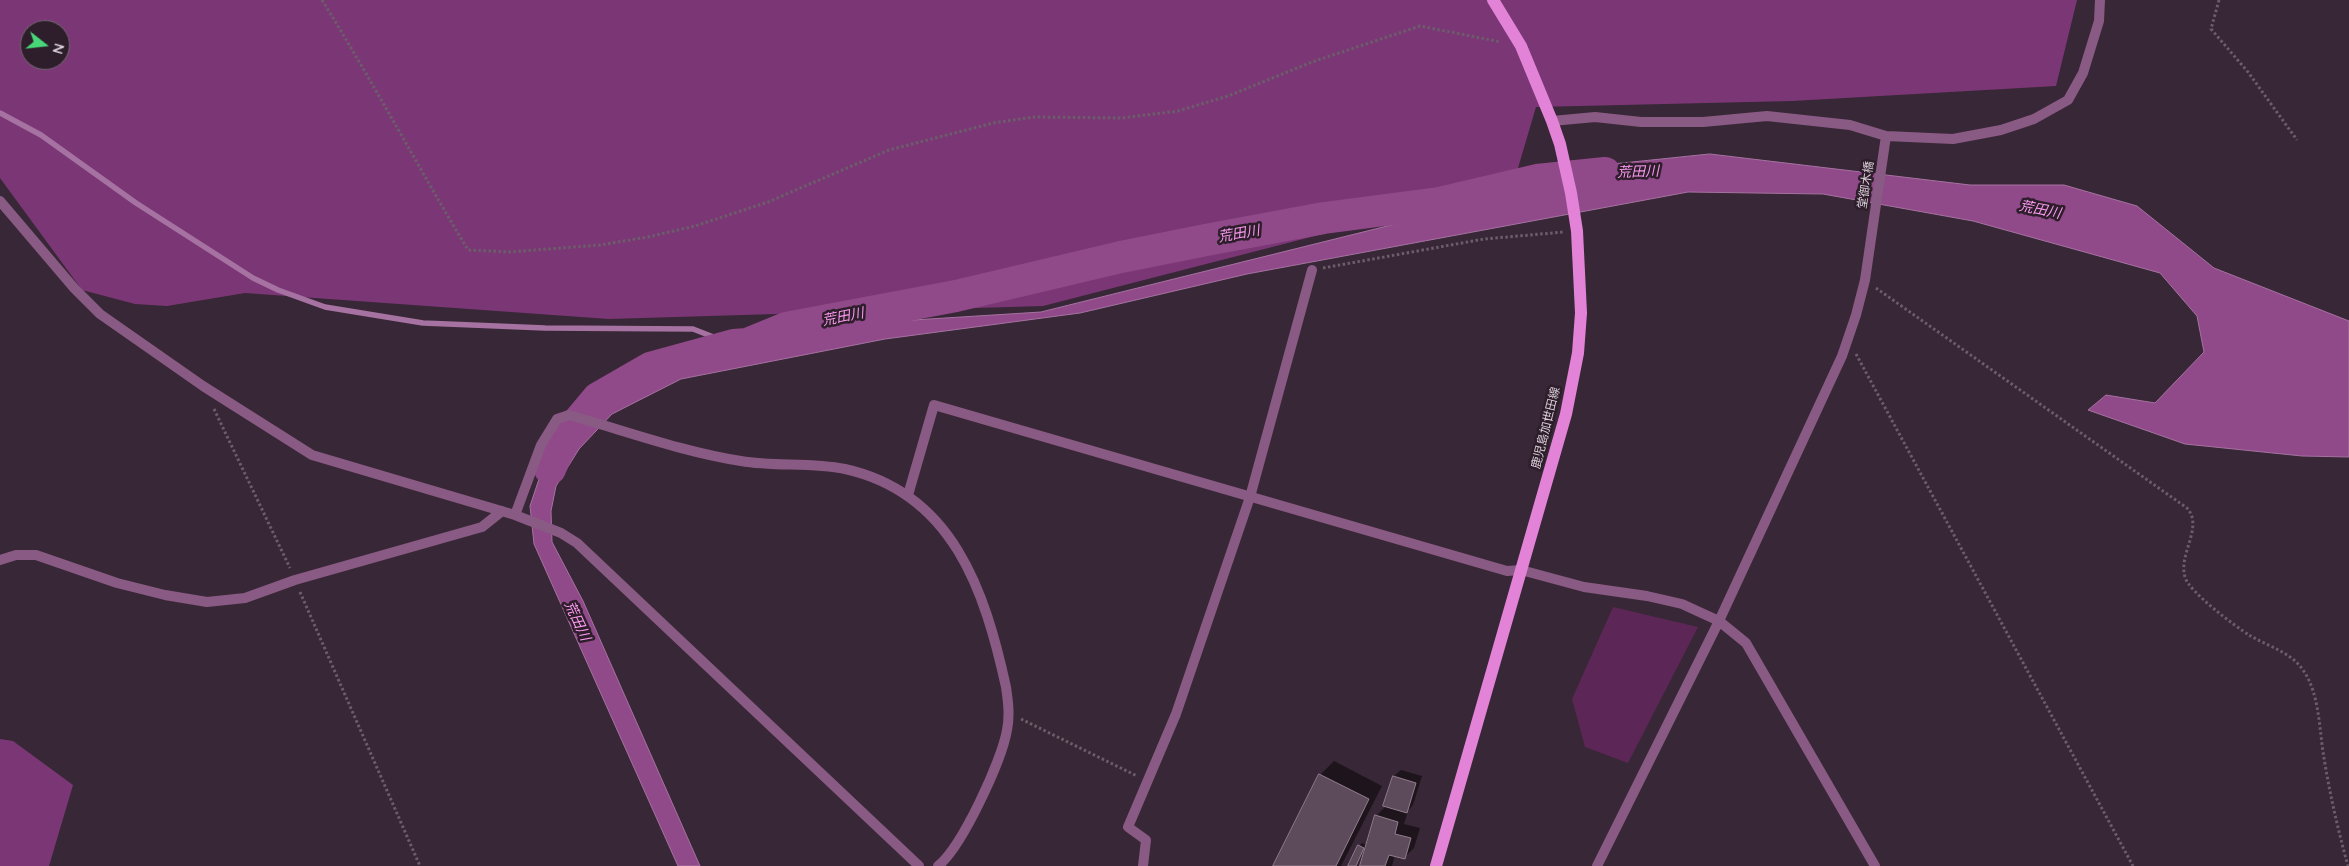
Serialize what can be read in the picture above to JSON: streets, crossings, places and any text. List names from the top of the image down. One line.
{"streets":{"main road":["鹿児島加世田線"],"street":["堂御木橋"]},"water":["荒田川"],"north":"right"}
